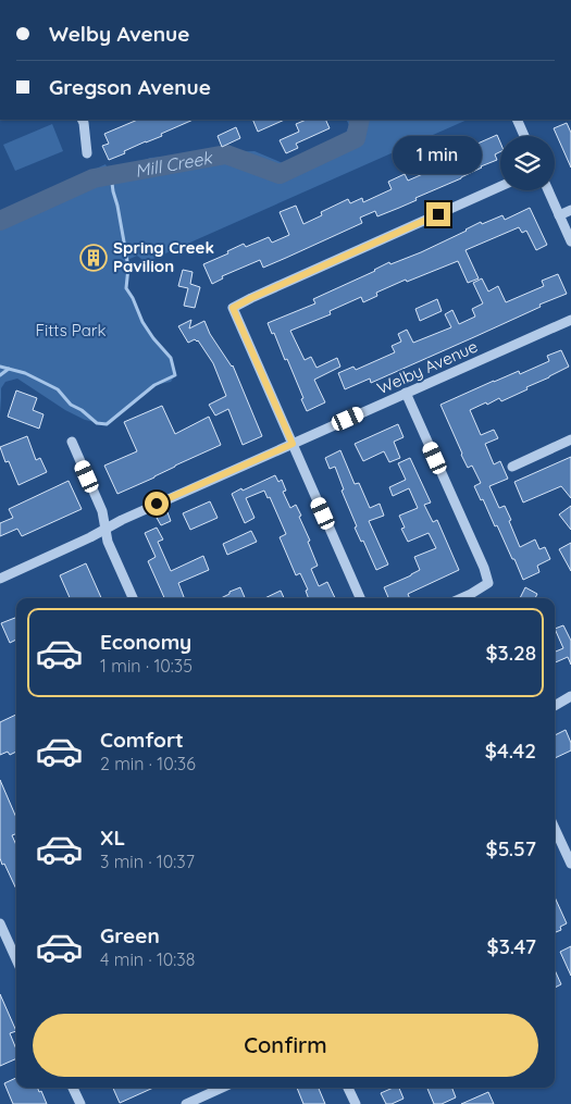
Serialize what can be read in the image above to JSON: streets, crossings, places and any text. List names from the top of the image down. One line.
{"streets":{"street":["Welby Avenue"]},"water":["Mill Creek"],"parks":["Fitts Park"],"places":{"building":["Spring Creek Pavilion"]},"page":{"banner":["Welby Avenue","Gregson Avenue"],"bubble":"1 min","list":[{"name":"Economy","note":"1 min · 10:35","value":"$3.28"},{"name":"Comfort","note":"2 min · 10:36","value":"$4.42"},{"name":"XL","note":"3 min · 10:37","value":"$5.57"},{"name":"Green","note":"4 min · 10:38","value":"$3.47"}],"buttons":"Confirm"}}
